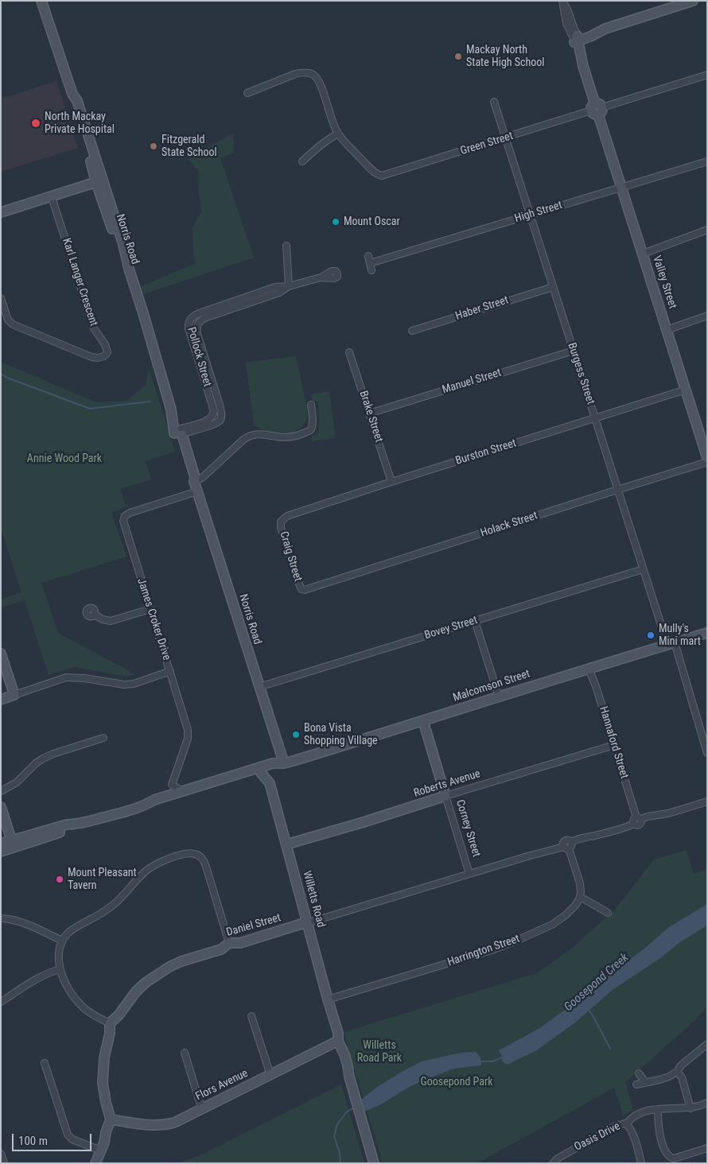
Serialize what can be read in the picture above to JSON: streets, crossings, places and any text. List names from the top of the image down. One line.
{"streets":{"street":["Green Street","High Street","Norris Road","Karl Langer Crescent","Valley Street","Haber Street","Pollock Street","Burgess Street","Manuel Street","Brake Street","Burston Street","Holack Street","Craig Street","James Croker Drive","Bovey Street","Malcomson Street","Hannaford Street","Roberts Avenue","Corney Street","Willetts Road","Daniel Street","Harrington Street","Flors Avenue","Oasis Drive"]},"crossings":[["Green Street","Valley Street"],["Green Street","Burgess Street"],["High Street","Valley Street"],["High Street","Burgess Street"],["Norris Road","James Croker Drive"],["Norris Road","Bovey Street"],["Norris Road","Malcomson Street"],["Valley Street","Burston Street"],["Haber Street","Burgess Street"],["Burgess Street","Manuel Street"],["Burgess Street","Burston Street"],["Burgess Street","Holack Street"],["Burgess Street","Bovey Street"],["Burgess Street","Malcomson Street"],["Manuel Street","Brake Street"],["Brake Street","Burston Street"],["Burston Street","Craig Street"],["Holack Street","Craig Street"],["James Croker Drive","Malcomson Street"],["Malcomson Street","Hannaford Street"],["Malcomson Street","Corney Street"],["Malcomson Street","Willetts Road"],["Hannaford Street","Roberts Avenue"],["Hannaford Street","Daniel Street"],["Roberts Avenue","Corney Street"],["Roberts Avenue","Willetts Road"],["Corney Street","Daniel Street"],["Willetts Road","Daniel Street"],["Willetts Road","Harrington Street"],["Willetts Road","Flors Avenue"]],"water":["Goosepond Creek"],"parks":["Annie Wood Park","Willetts Road Park","Goosepond Park"],"places":["Mackay North State High School","North Mackay Private Hospital","Fitzgerald State School","Mount Oscar","Mully's Mini mart","Bona Vista Shopping Village","Mount Pleasant Tavern"],"scale_bar":"100 m"}
